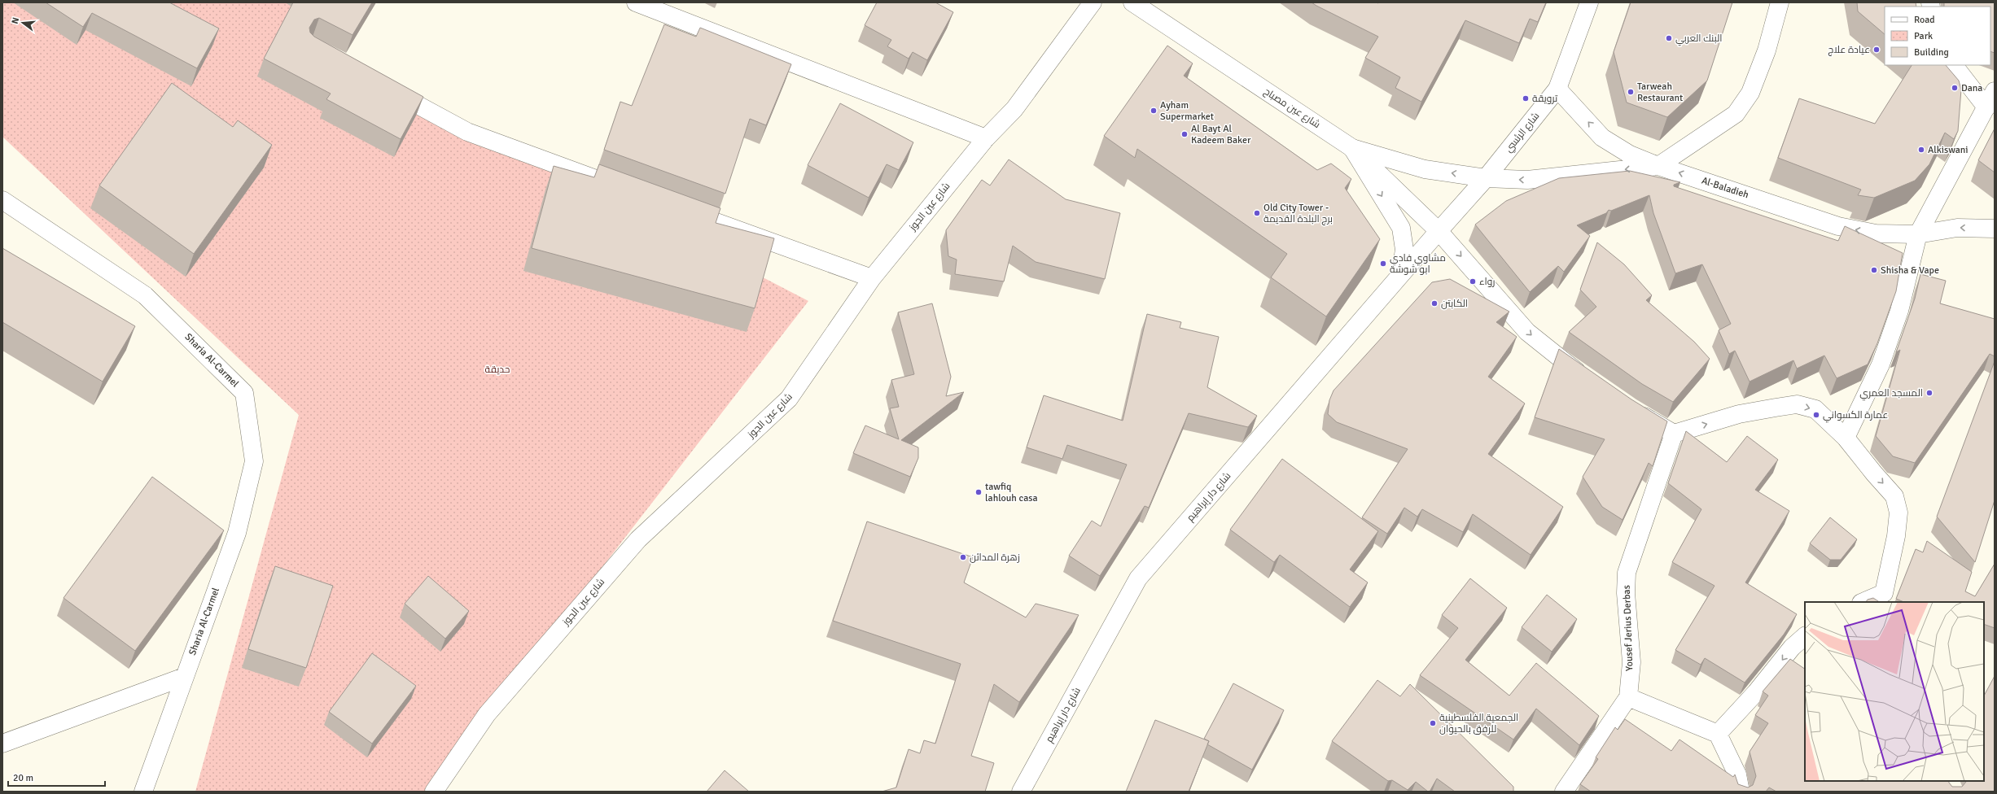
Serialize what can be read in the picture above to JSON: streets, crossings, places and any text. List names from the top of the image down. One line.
{"streets":{"street":["شارع عين مصباح","شارع الرئسي","Al-Baladieh","شارع عين الجوز","Sharia Al-Carmel","شارع دار إبراهيم","Yousef Jerius Derbas"]},"crossings":[["شارع عين مصباح","شارع الرئسي"],["شارع عين مصباح","شارع دار إبراهيم"],["شارع الرئسي","Al-Baladieh"],["شارع الرئسي","شارع دار إبراهيم"]],"one_way":["شارع عين مصباح"],"parks":["حديقة"],"places":["البنك العربي","عيادة علاج","Dana","Tarweah Restaurant","ترويقة","Ayham Supermarket","Al Bayt Al Kadeem Baker","Alkiswani","Old City Tower - برج البلدة القديمة","مشاوي فادي ابو شوشة","Shisha & Vape","رواء","الكابتن","المسجد العمري","عمارة الكسواني","tawfiq lahlouh casa","زهرة المدائن","الجمعية الفلسطينية للرفق بالحيوان"],"legend":["Road","Park","Building"],"scale_bar":"20 m","north":"left"}
